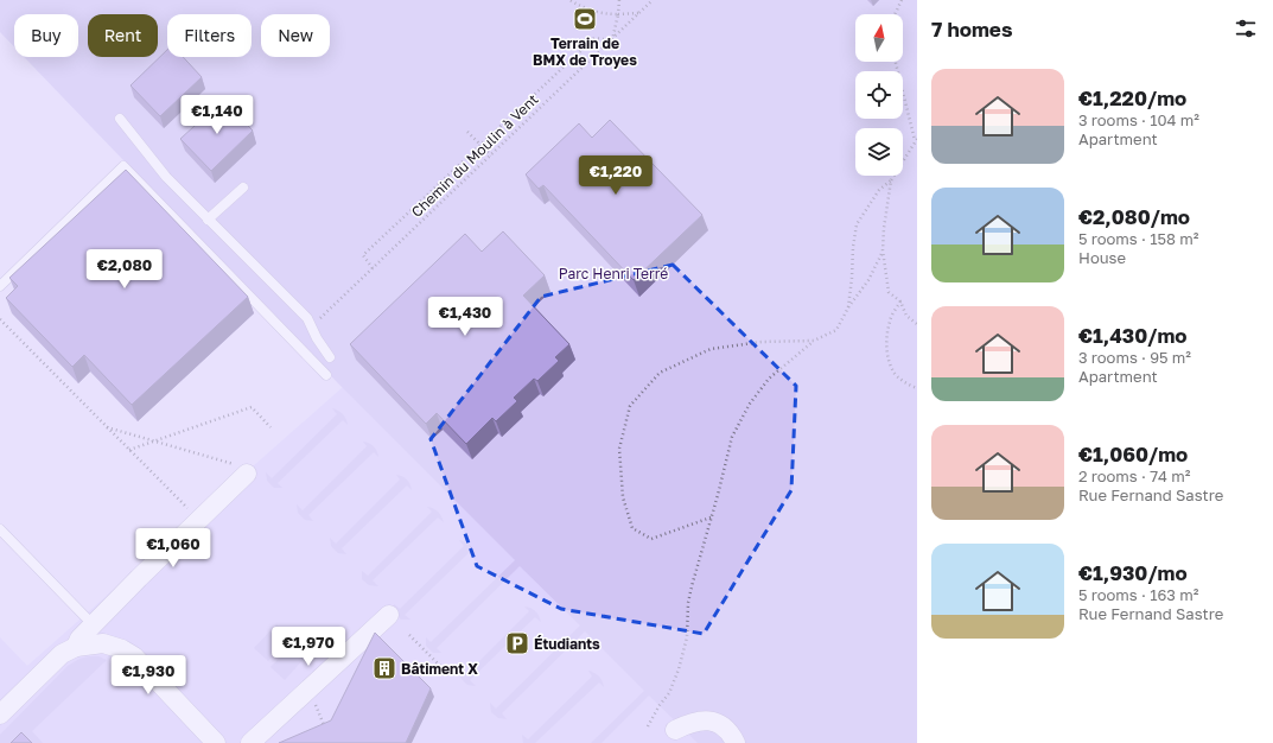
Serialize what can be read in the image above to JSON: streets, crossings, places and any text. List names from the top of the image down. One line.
{"streets":{"path":["Chemin du Moulin à Vent"]},"parks":["Parc Henri Terré"],"places":{"sports":["Terrain de BMX de Troyes"],"parking":["Étudiants"],"building":["Bâtiment X"]},"north":"top","page":{"heading":"7 homes","chip":["Buy","Rent","Filters","New"],"list":[{"name":"€1,220/mo","note":"3 rooms · 104 m² · Apartment"},{"name":"€2,080/mo","note":"5 rooms · 158 m² · House"},{"name":"€1,430/mo","note":"3 rooms · 95 m² · Apartment"},{"name":"€1,060/mo","note":"2 rooms · 74 m² · Rue Fernand Sastre"},{"name":"€1,930/mo","note":"5 rooms · 163 m² · Rue Fernand Sastre"}],"price":["€1,140","€1,220","€2,080","€1,430","€1,060","€1,970","€1,930"]}}
